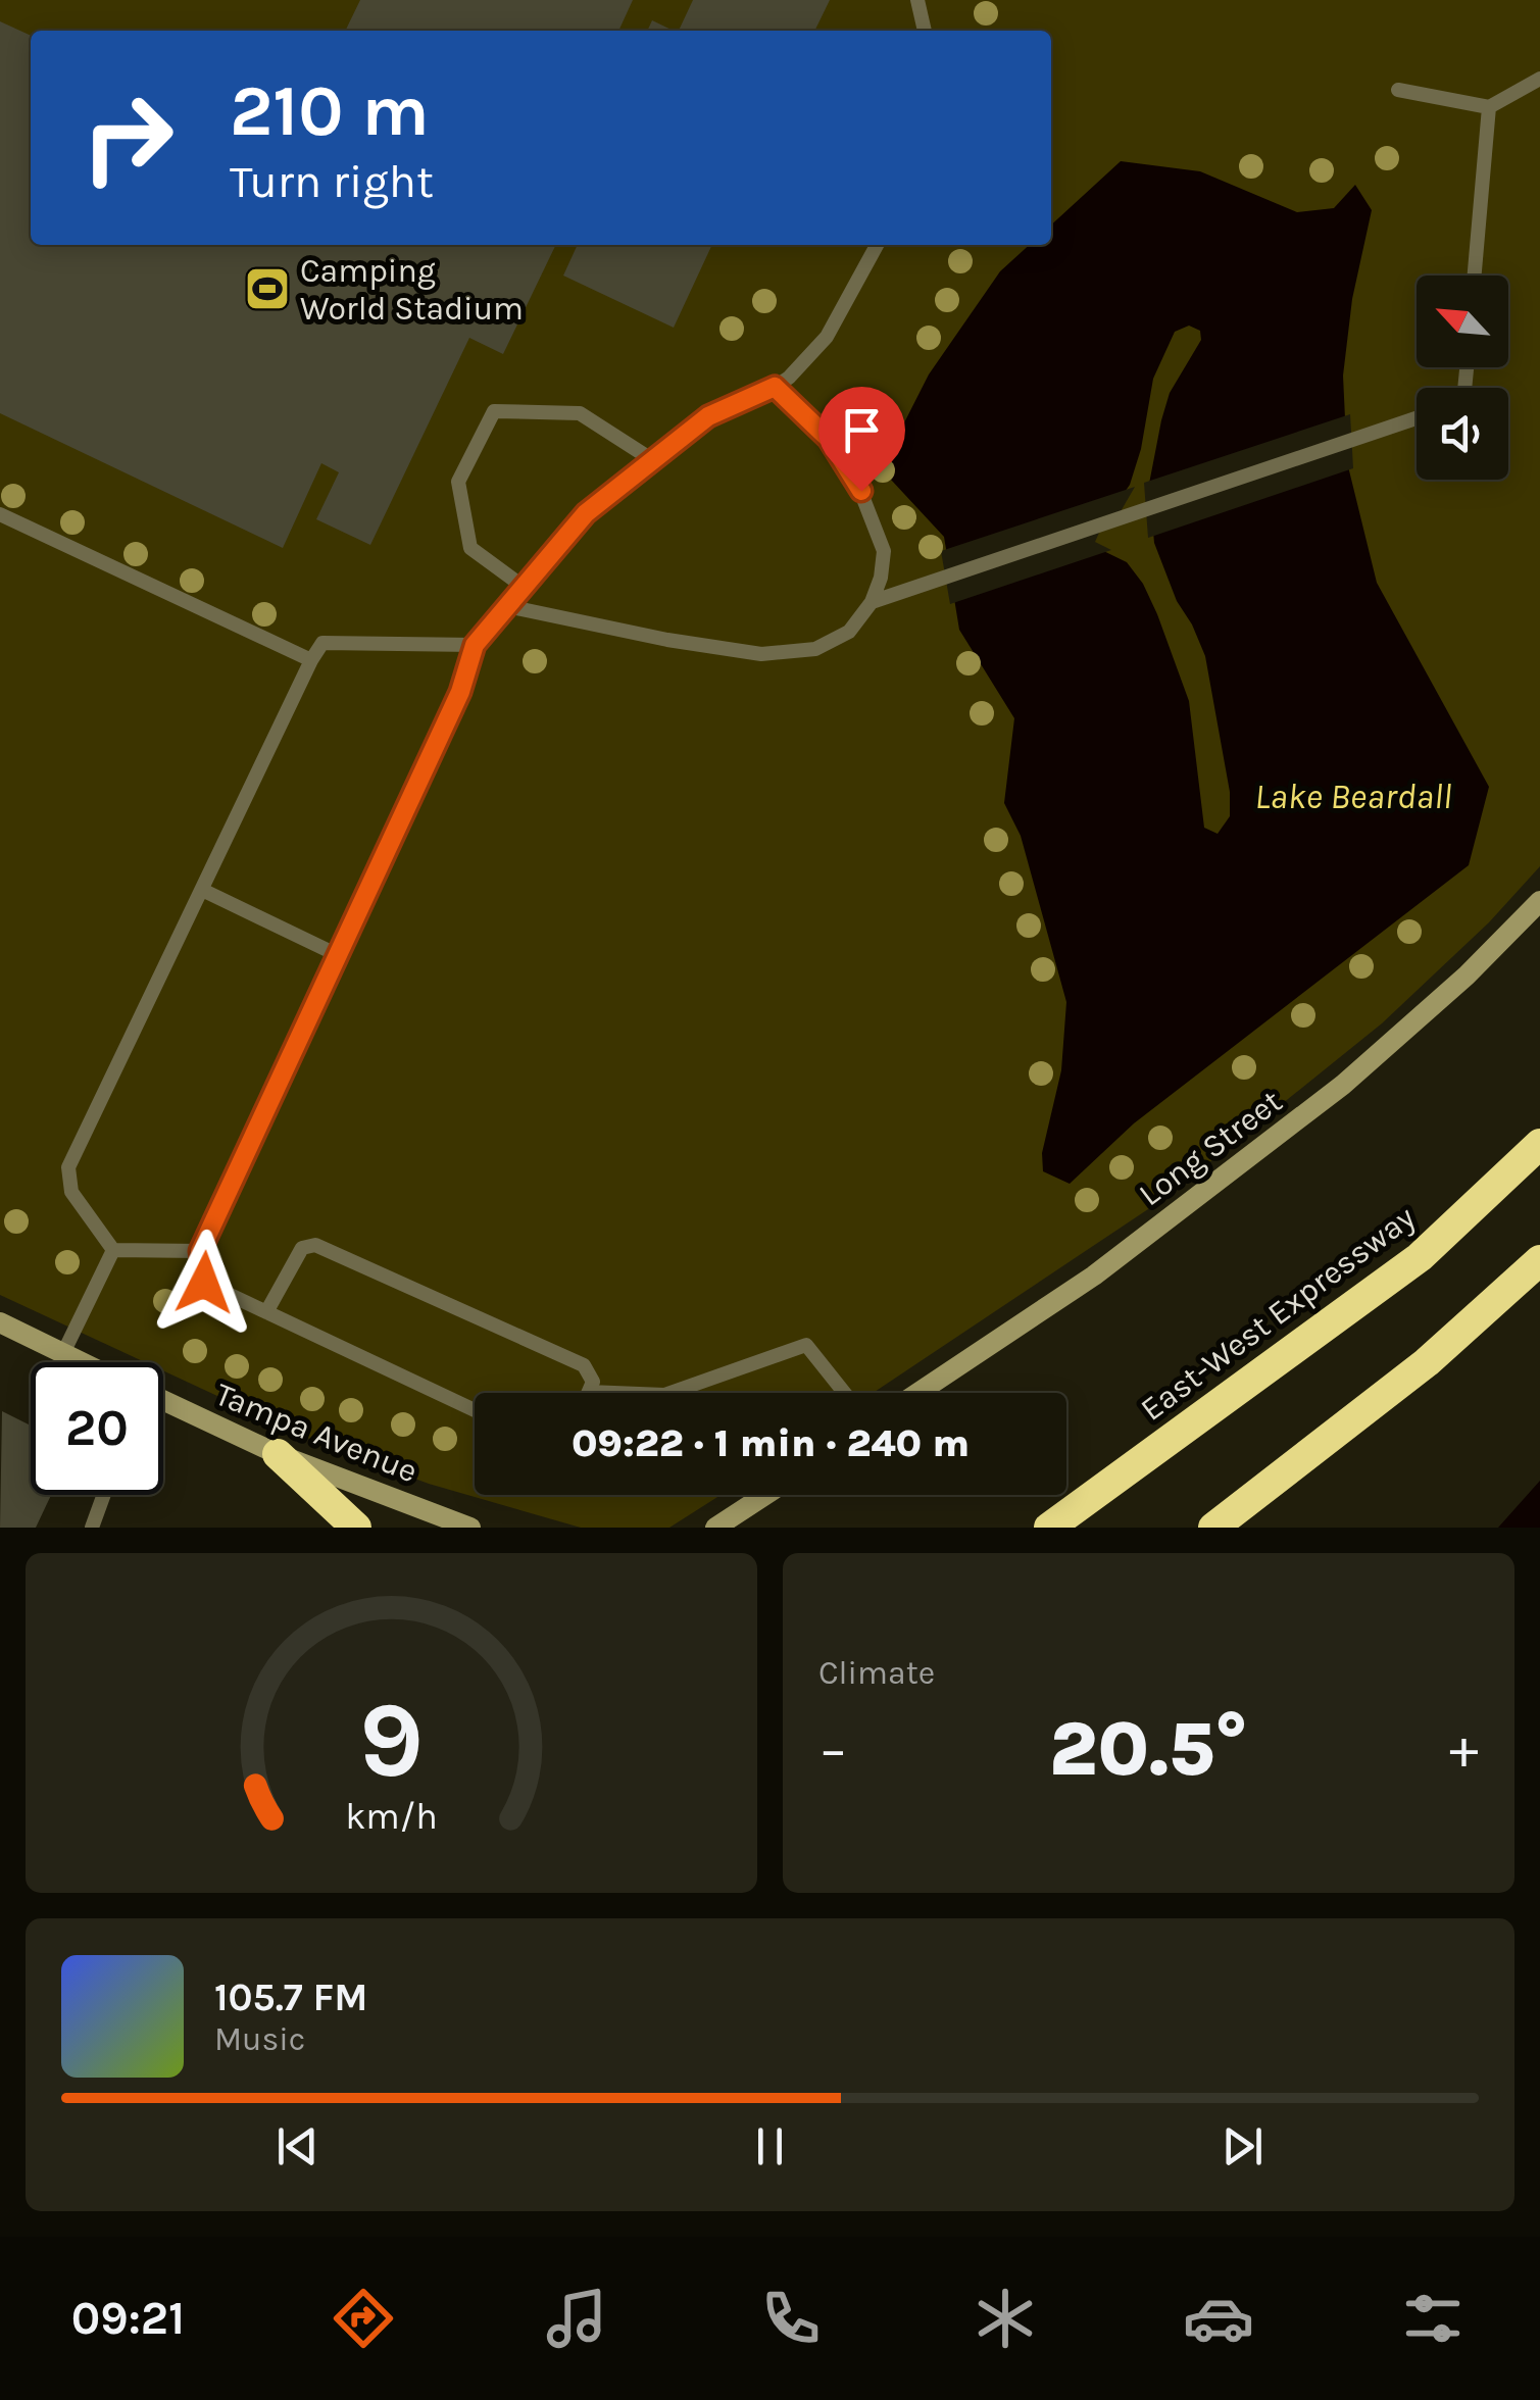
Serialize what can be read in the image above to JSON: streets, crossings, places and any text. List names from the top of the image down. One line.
{"streets":{"highway":["East-West Expressway"],"street":["Long Street","Tampa Avenue"]},"water":["Lake Beardall"],"places":{"sports":["Camping World Stadium"]},"north":"top left","page":{"turn":["210 m","Turn right"],"limit":"20","trip":"09:22 · 1 min · 240 m","tile":"Climate","heat":["−","20.5°","+"],"song":["105.7 FM","Music"],"tabs":"09:21","gauge":["9","km/h"]}}
